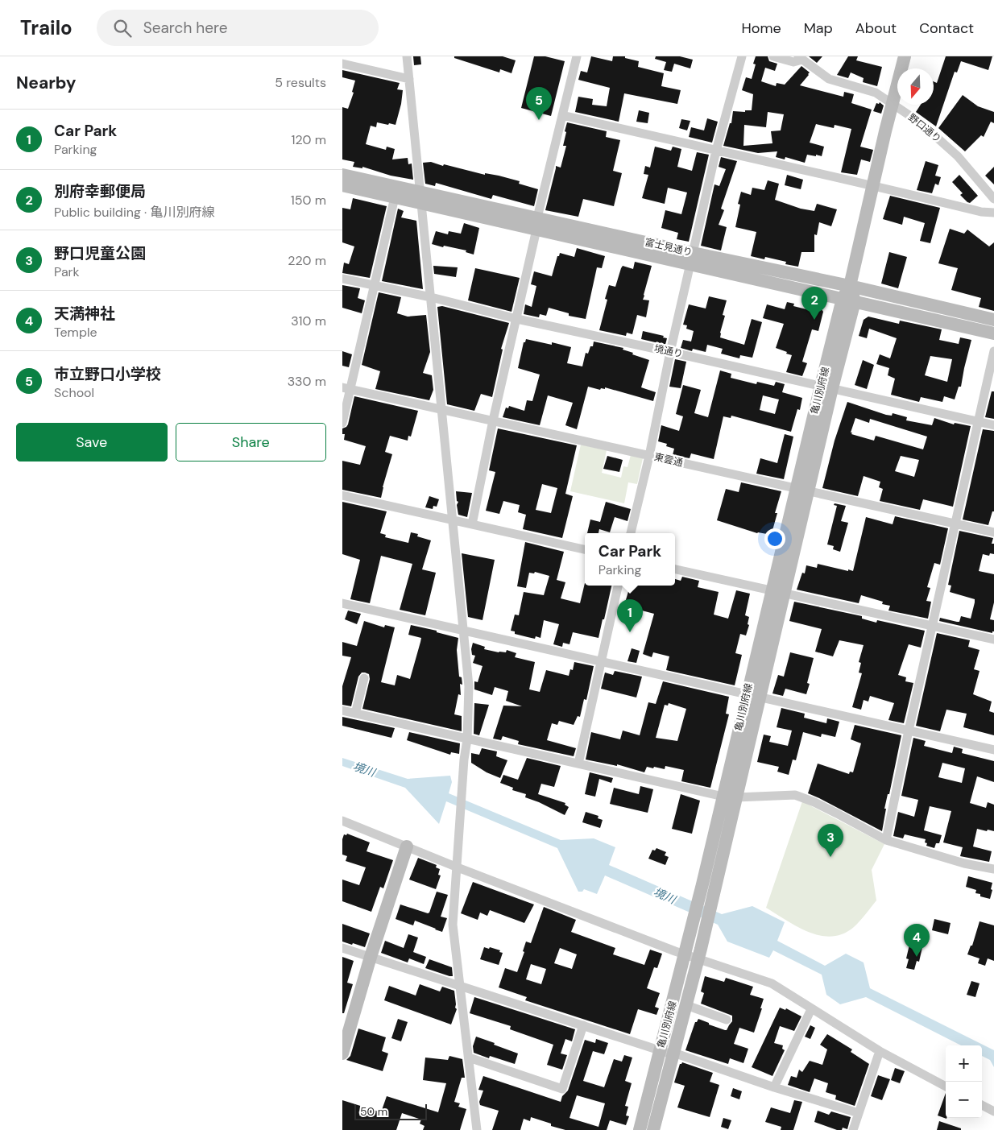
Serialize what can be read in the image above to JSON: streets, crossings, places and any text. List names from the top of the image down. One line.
{"streets":{"main road":["富士見通り","亀川別府線"],"street":["野口通り","境通り","東雲通"]},"crossings":[["野口通り","亀川別府線"],["富士見通り","亀川別府線"],["境通り","亀川別府線"],["亀川別府線","東雲通"]],"water":["境川"],"scale_bar":"50 m","north":"bottom","page":{"header":"Trailo","search":"Search here","nav":["Home","Map","About","Contact"],"heading":["Nearby","5 results"],"pins":["5","2","1","3","4"],"list":[{"mark":"1","name":"Car Park","note":"Parking","value":"120 m"},{"mark":"2","name":"別府幸郵便局","note":"Public building · 亀川別府線","value":"150 m"},{"mark":"3","name":"野口児童公園","note":"Park","value":"220 m"},{"mark":"4","name":"天満神社","note":"Temple","value":"310 m"},{"mark":"5","name":"市立野口小学校","note":"School","value":"330 m"}],"buttons":["Save","Share"],"popup":["Car Park","Parking"],"map_buttons":["+","−"],"scale":"50 m"}}
